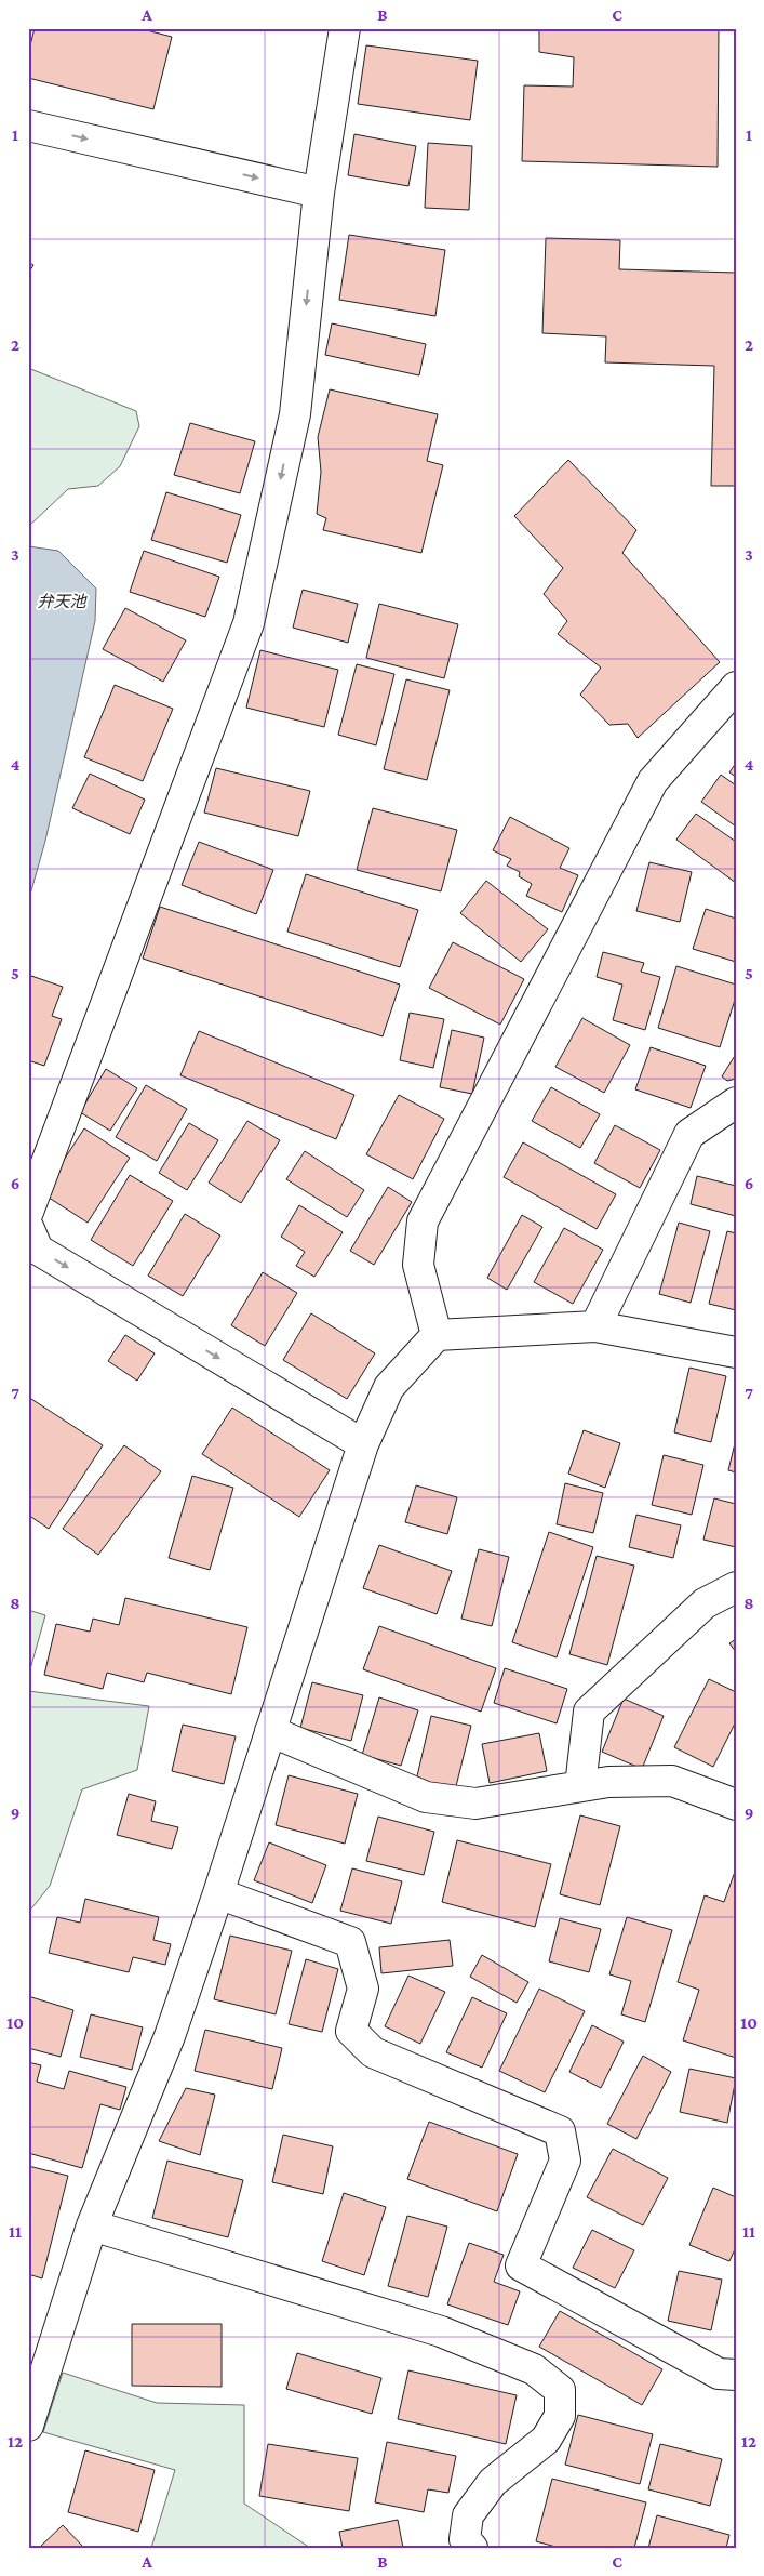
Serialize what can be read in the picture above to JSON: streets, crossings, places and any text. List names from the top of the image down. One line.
{"water":["弁天池"],"grid":{"columns":["A","B","C"],"rows":["1","2","3","4","5","6","7","8","9","10","11","12"]}}
